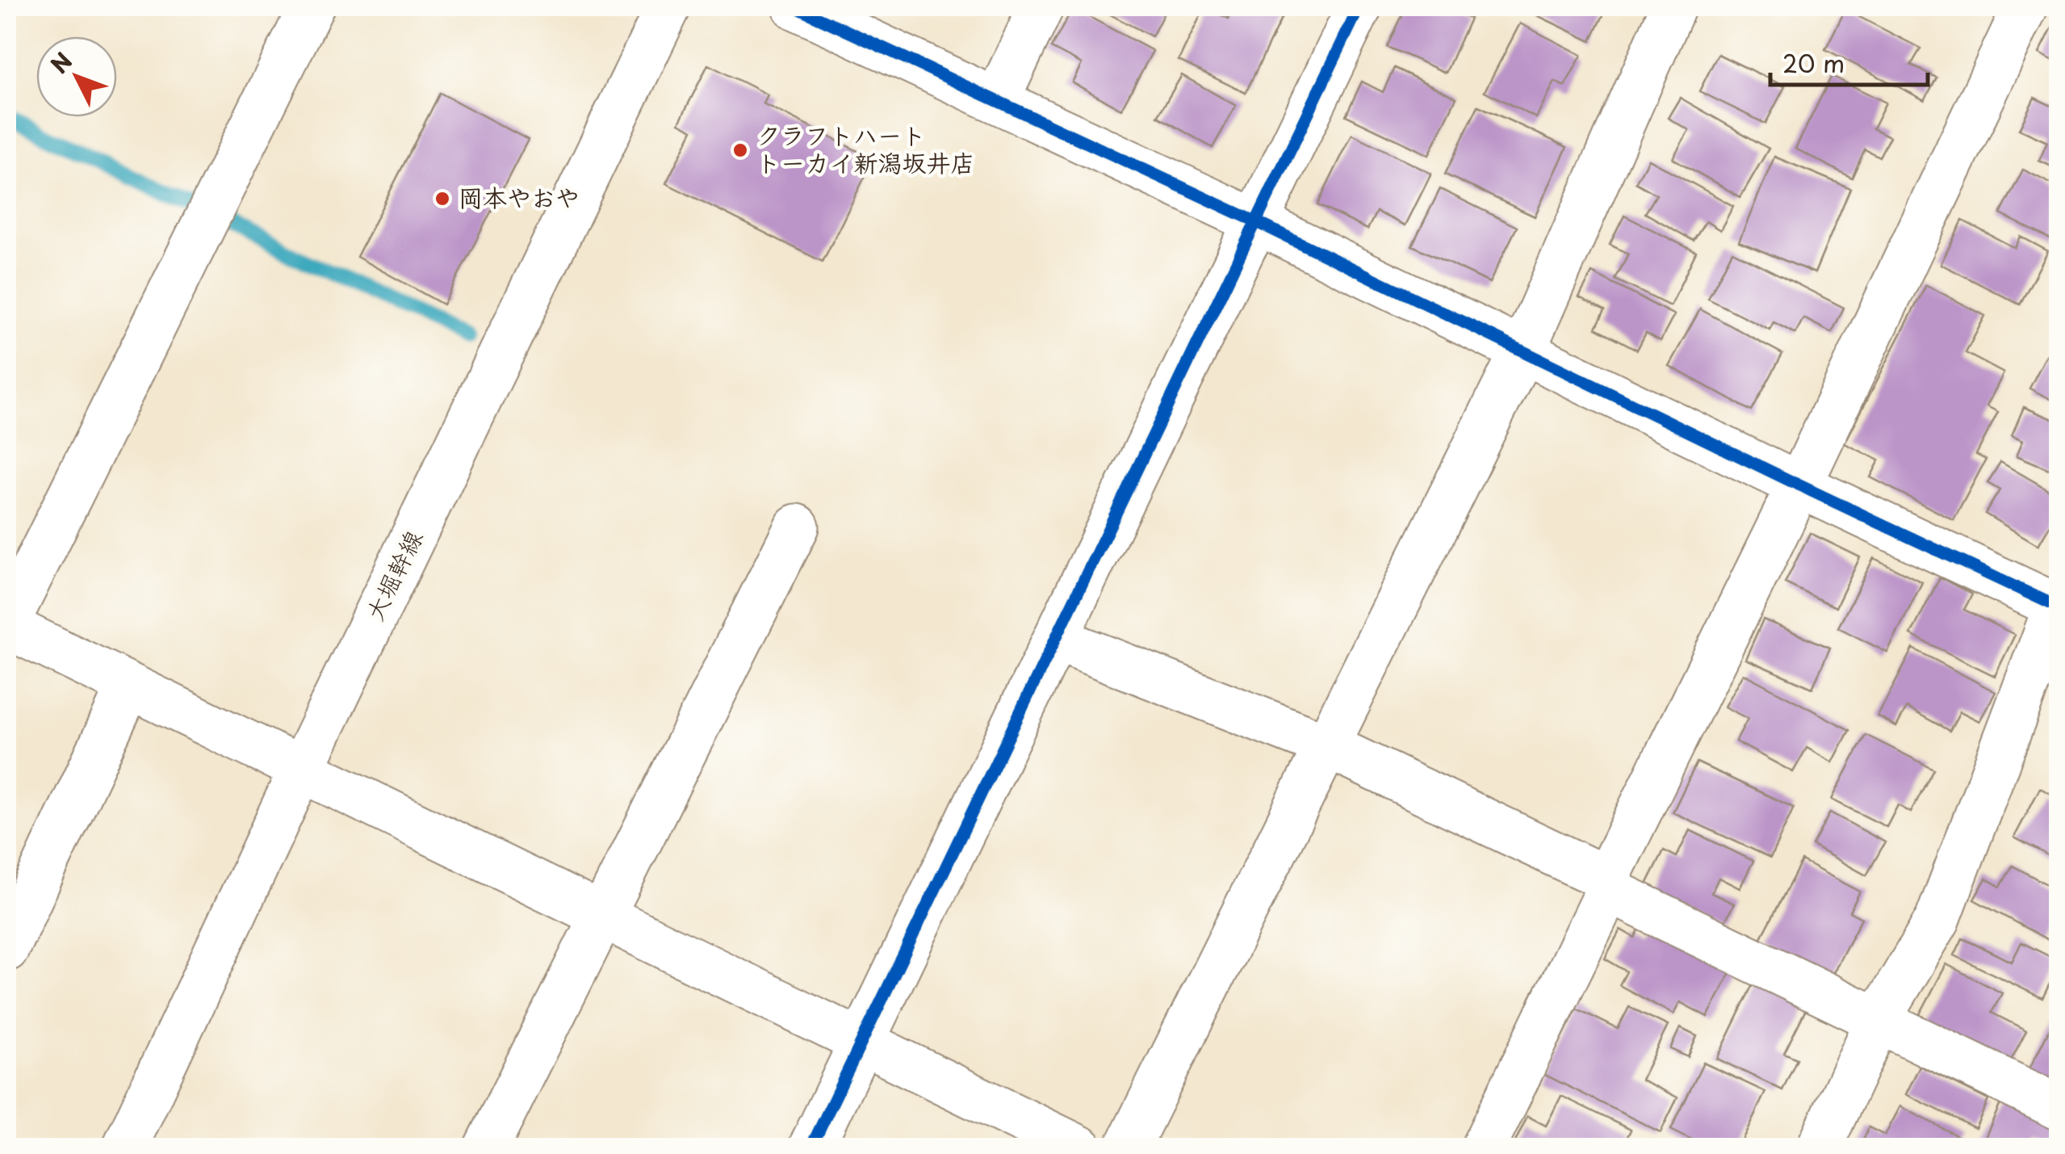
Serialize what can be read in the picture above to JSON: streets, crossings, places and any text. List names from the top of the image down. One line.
{"streets":{"street":["大堀幹線"]},"places":["クラフトハート トーカイ新潟坂井店","岡本やおや"],"scale_bar":"20 m","north":"top left"}
